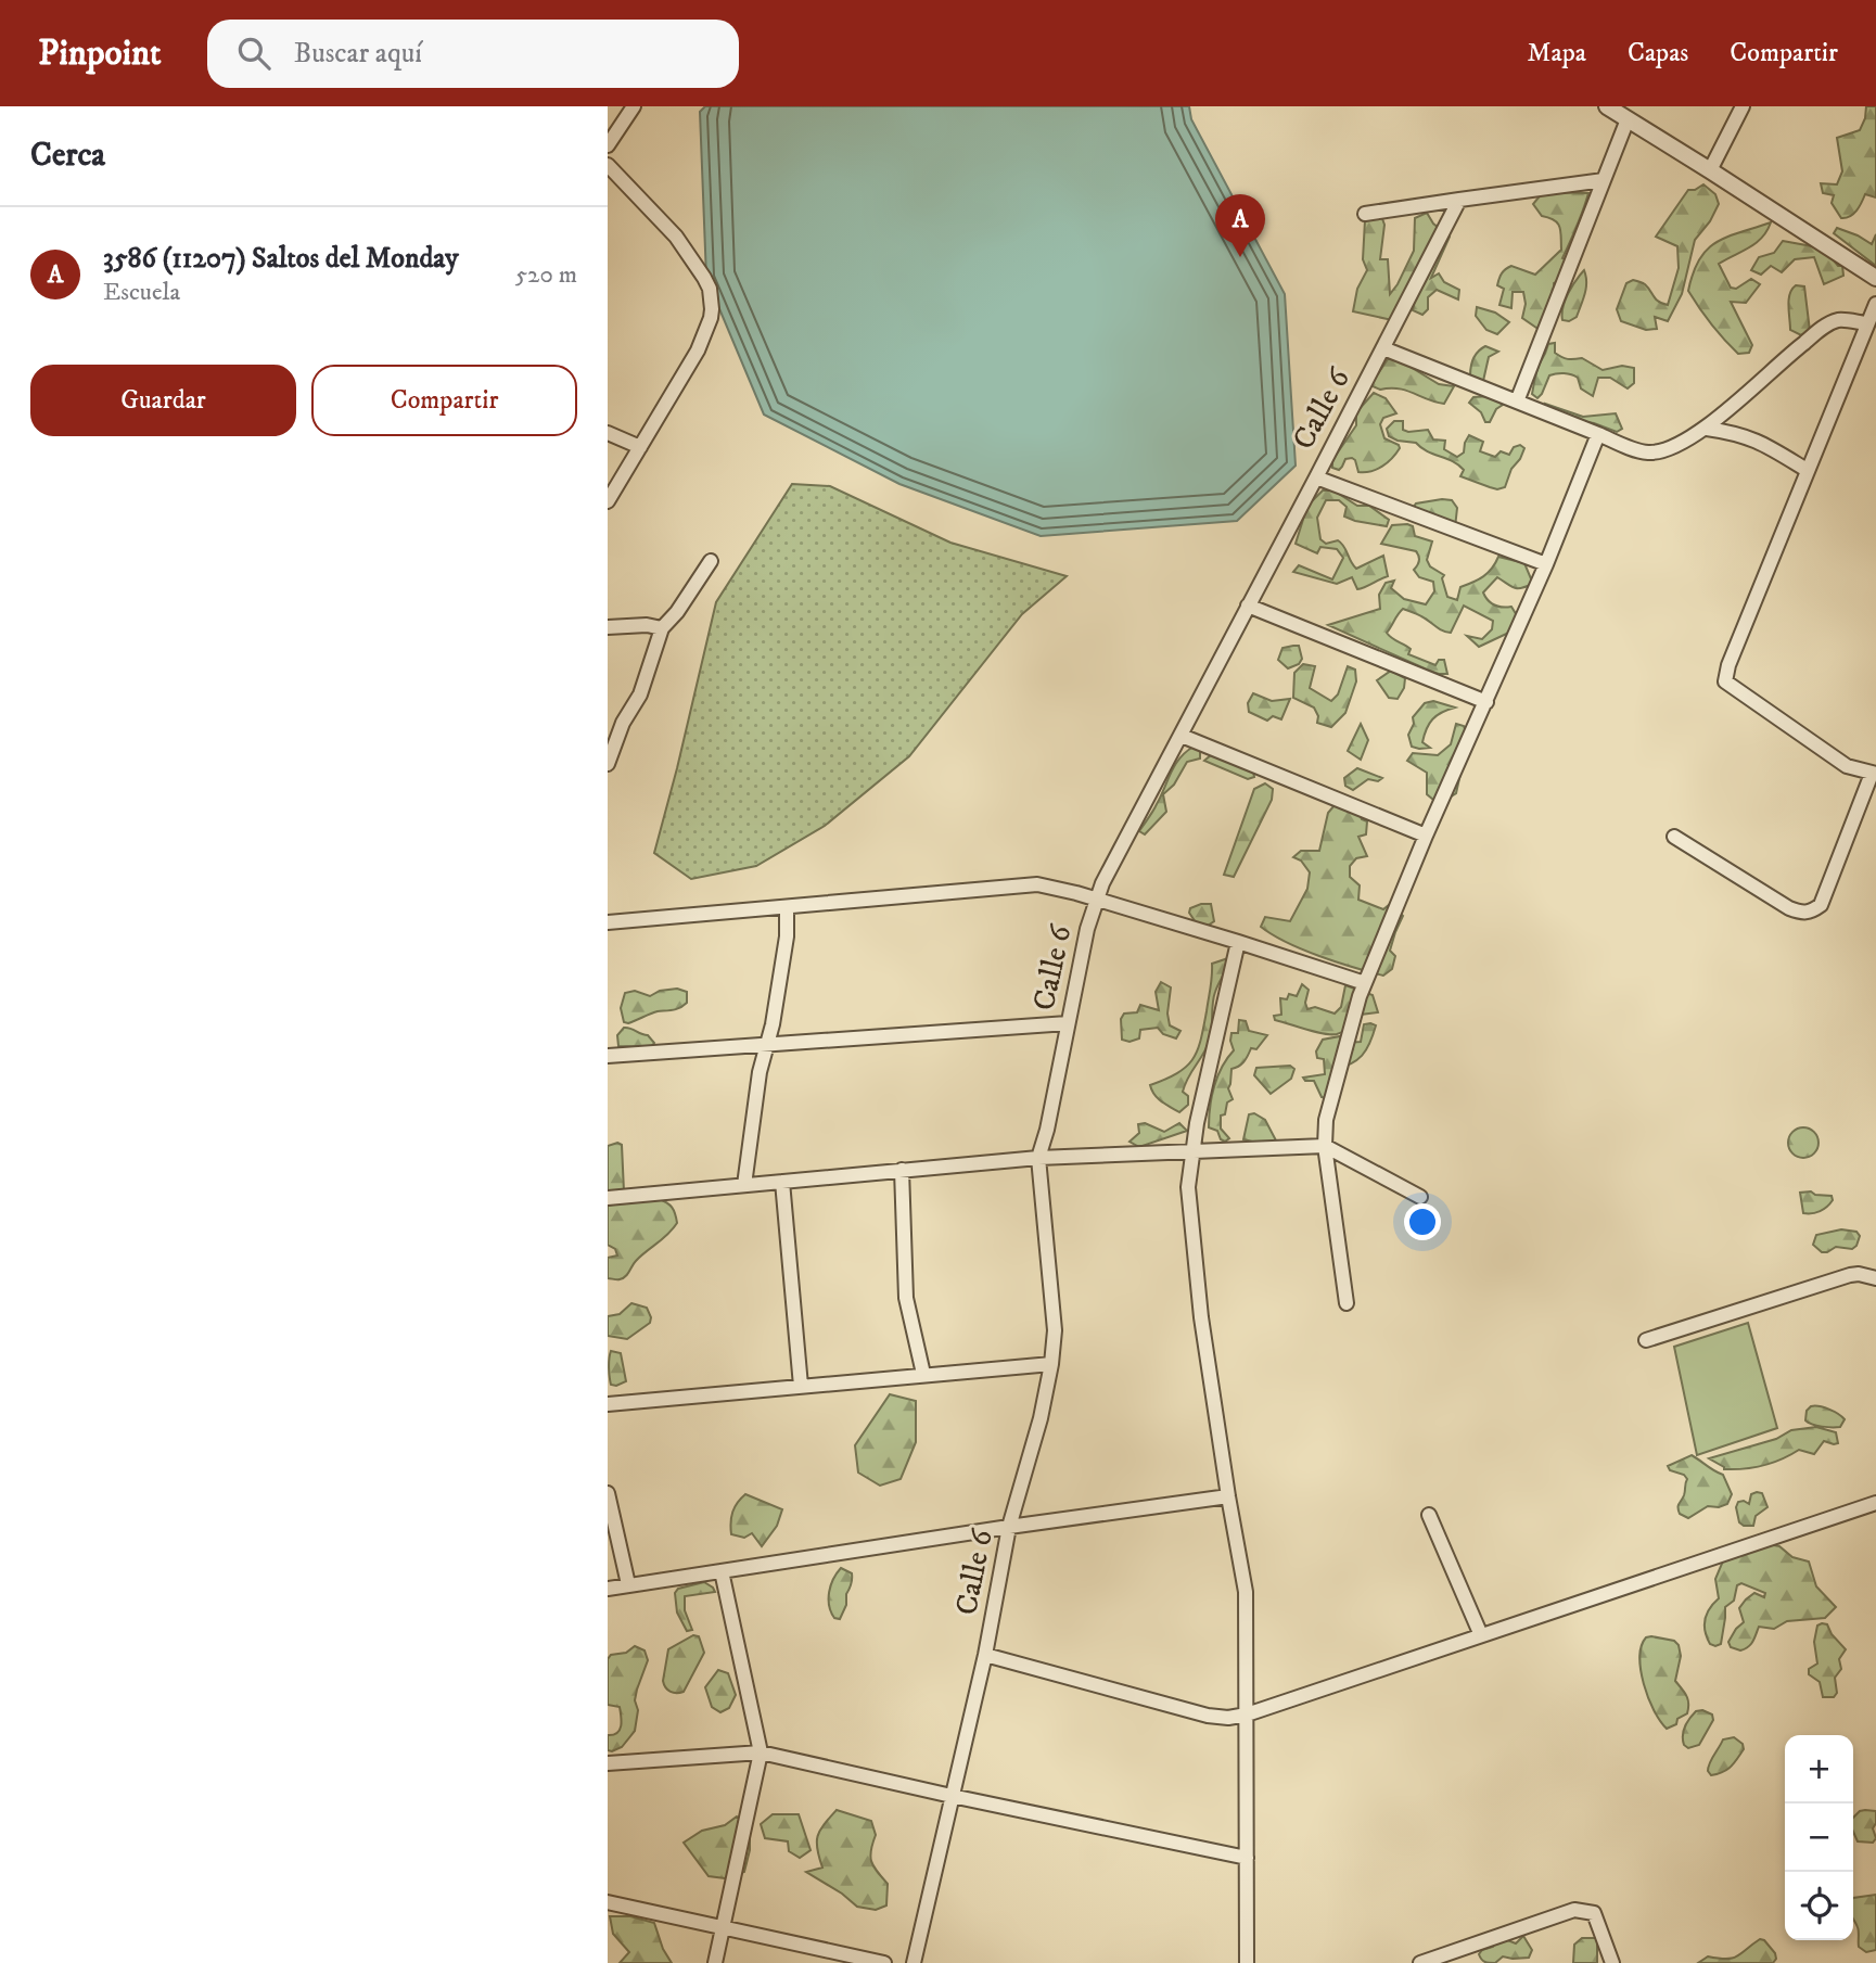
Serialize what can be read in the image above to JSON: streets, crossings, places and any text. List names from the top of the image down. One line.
{"streets":{"street":["Calle 6"]},"page":{"header":"Pinpoint","search":"Buscar aquí","nav":["Mapa","Capas","Compartir"],"heading":"Cerca","pins":"A","list":[{"mark":"A","name":"3586 (11207) Saltos del Monday","note":"Escuela","value":"520 m"}],"buttons":["Guardar","Compartir"],"map_buttons":["+","−"]}}
